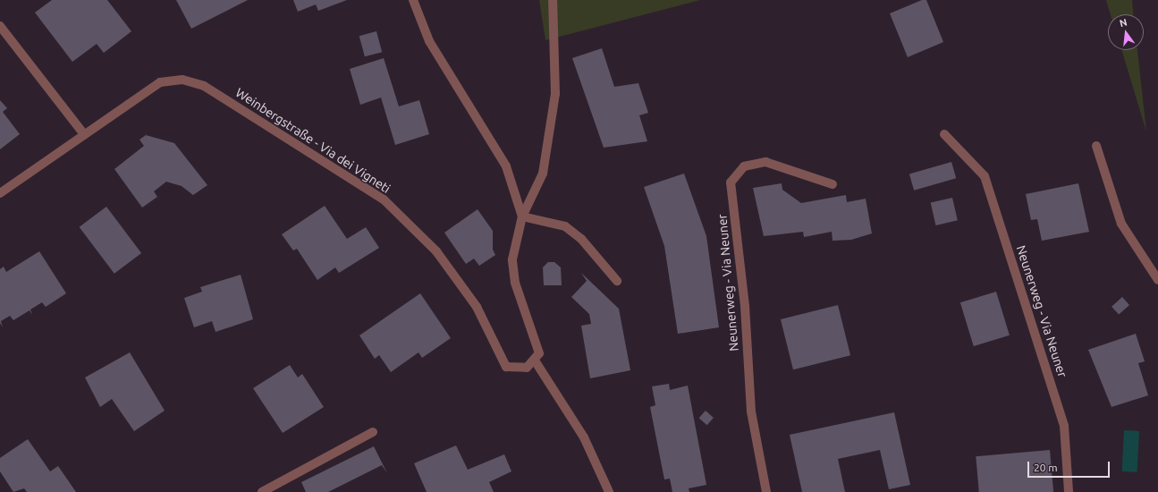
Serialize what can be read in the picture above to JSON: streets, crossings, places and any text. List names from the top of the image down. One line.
{"streets":{"street":["Weinbergstraße - Via dei Vigneti","Neunerweg - Via Neuner"]},"scale_bar":"20 m","north":"top"}
